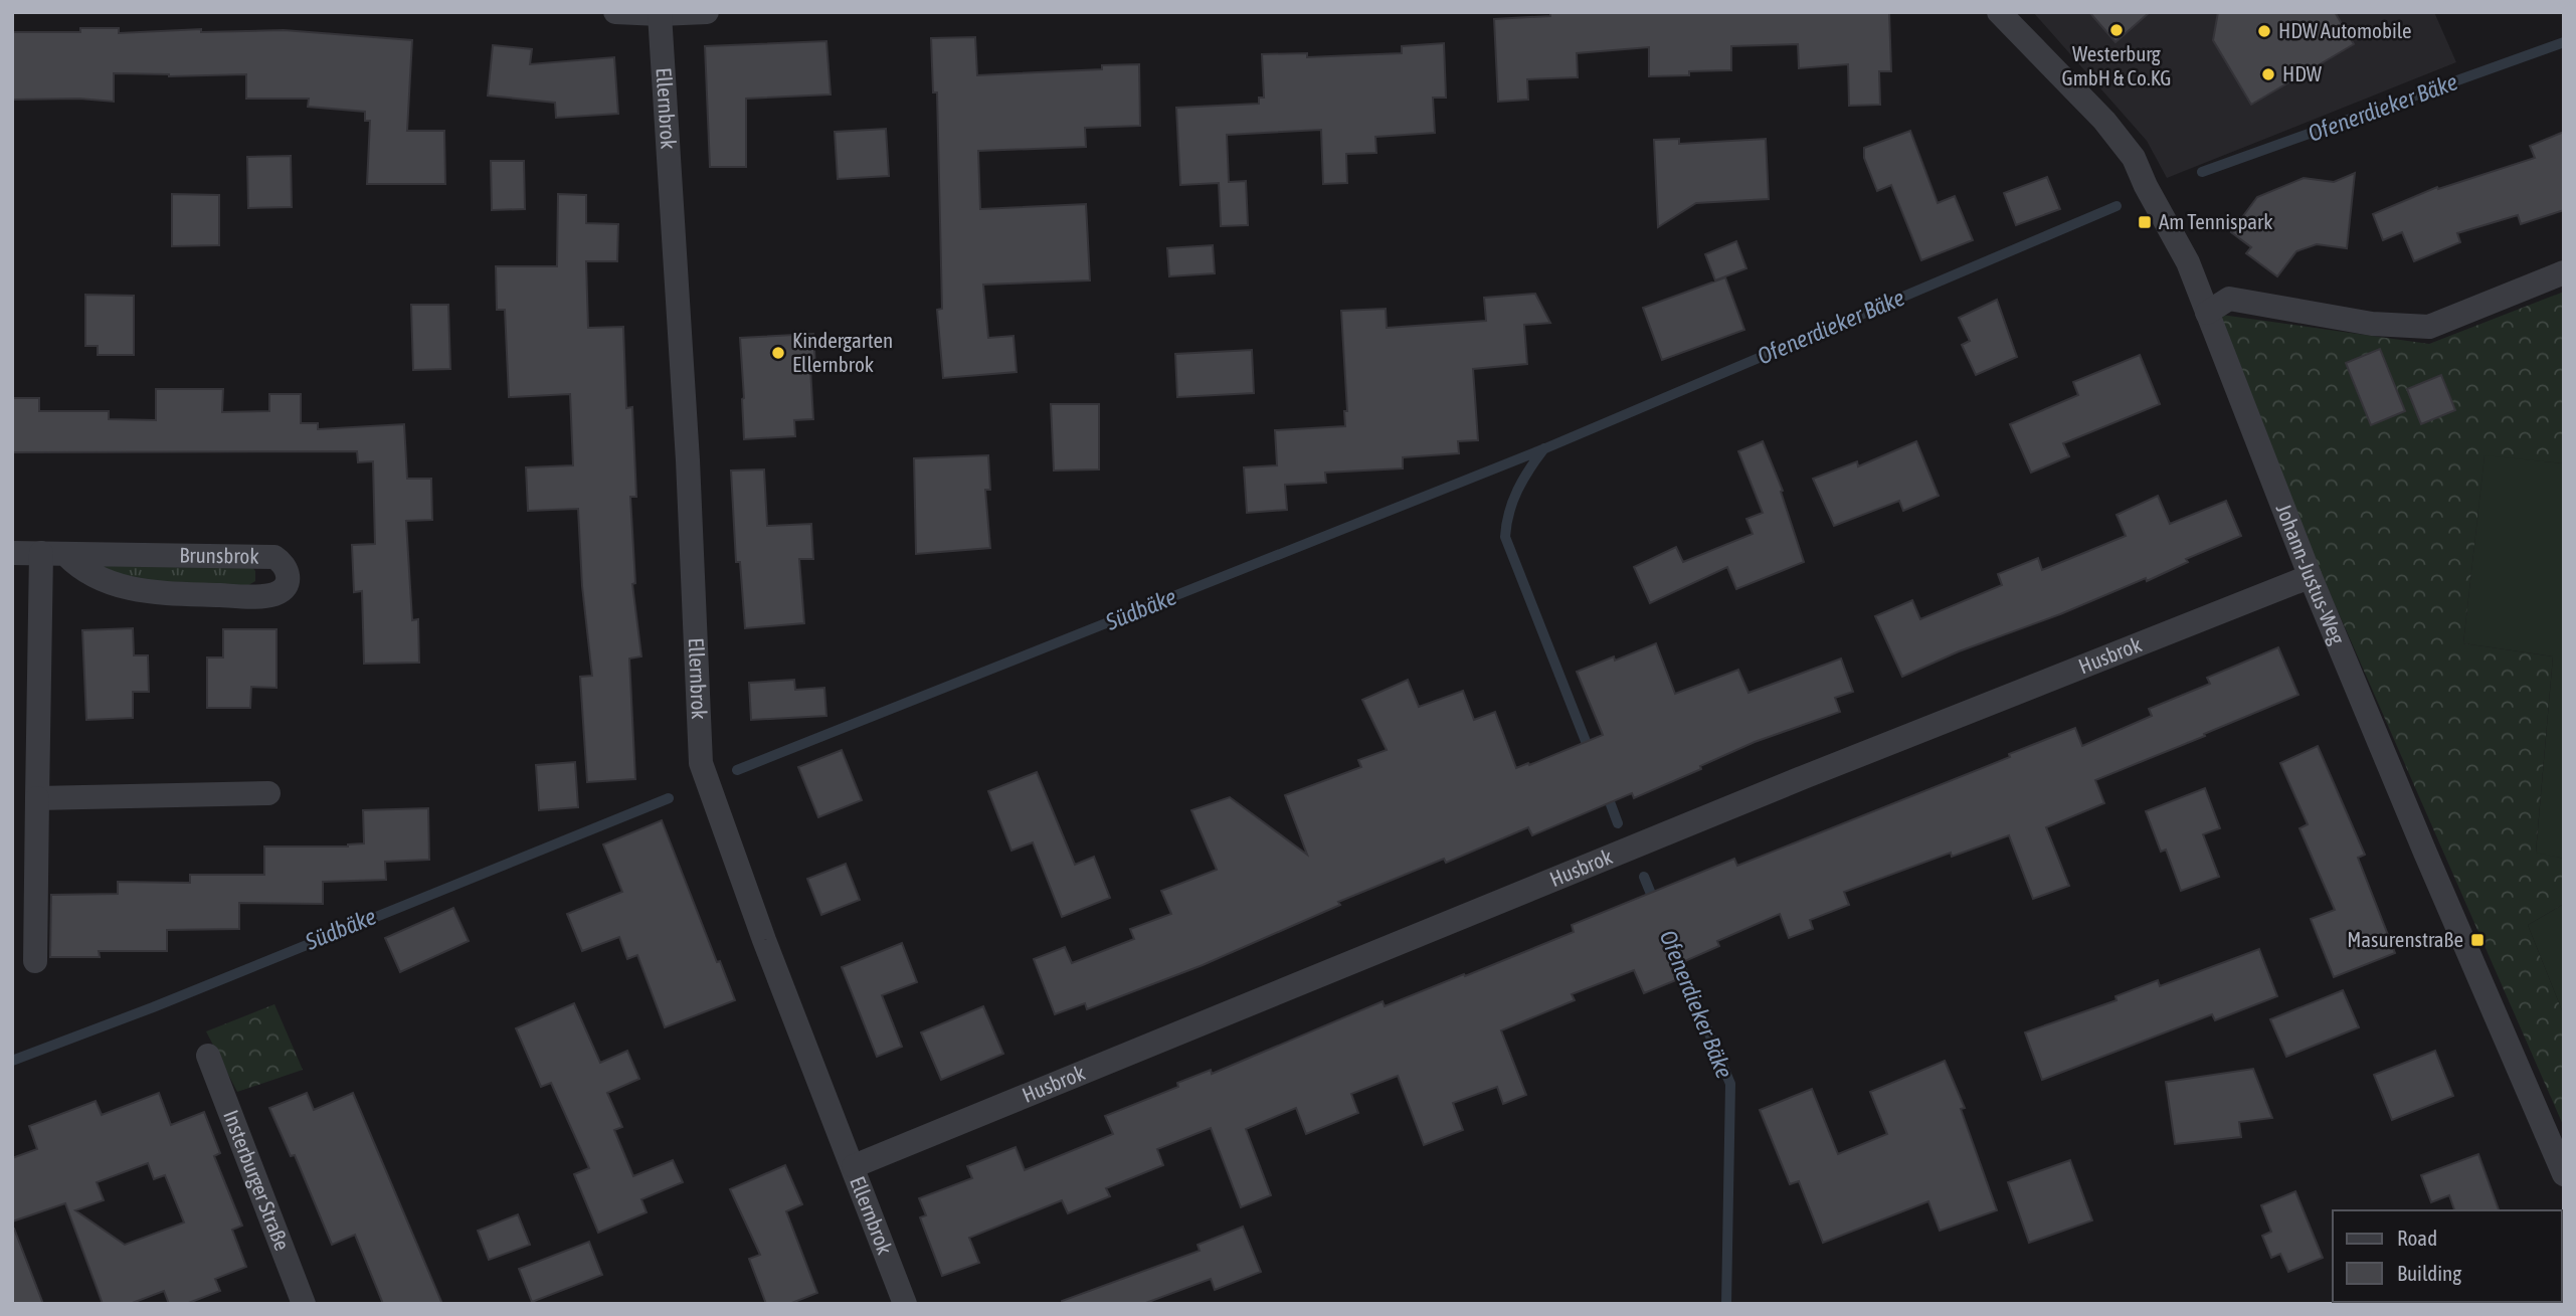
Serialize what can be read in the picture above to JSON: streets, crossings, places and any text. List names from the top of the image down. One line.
{"streets":{"street":["Ellernbrok","Brunsbrok","Johann-Justus-Weg","Husbrok","Insterburger Straße"]},"crossings":[["Ellernbrok","Husbrok"],["Johann-Justus-Weg","Husbrok"]],"water":["Ofenerdieker Bäke","Südbäke"],"places":{"other":["Westerburg GmbH & Co.KG","HDW Automobile","HDW","Kindergarten Ellernbrok"],"transit":["Am Tennispark","Masurenstraße"]},"legend":["Road","Building"]}
